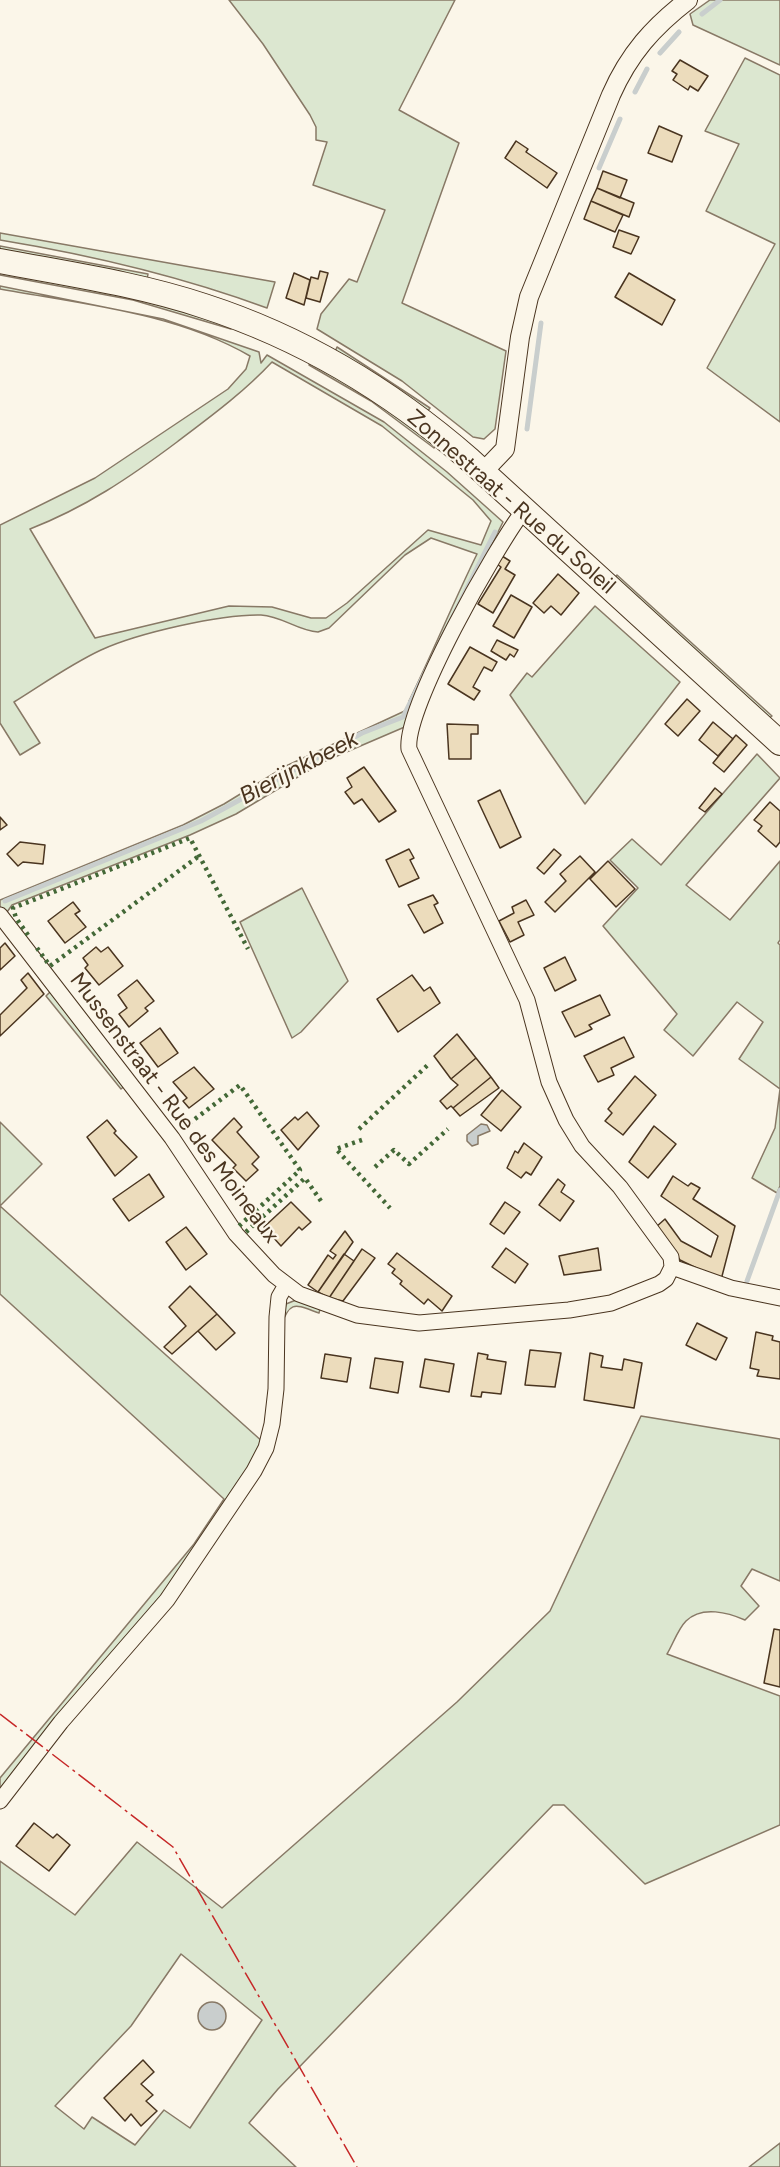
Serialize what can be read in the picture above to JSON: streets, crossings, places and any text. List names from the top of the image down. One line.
{"streets":{"main road":["Zonnestraat - Rue du Soleil"],"street":["Mussenstraat - Rue des Moineaux"]},"water":["Bierijnkbeek"]}
